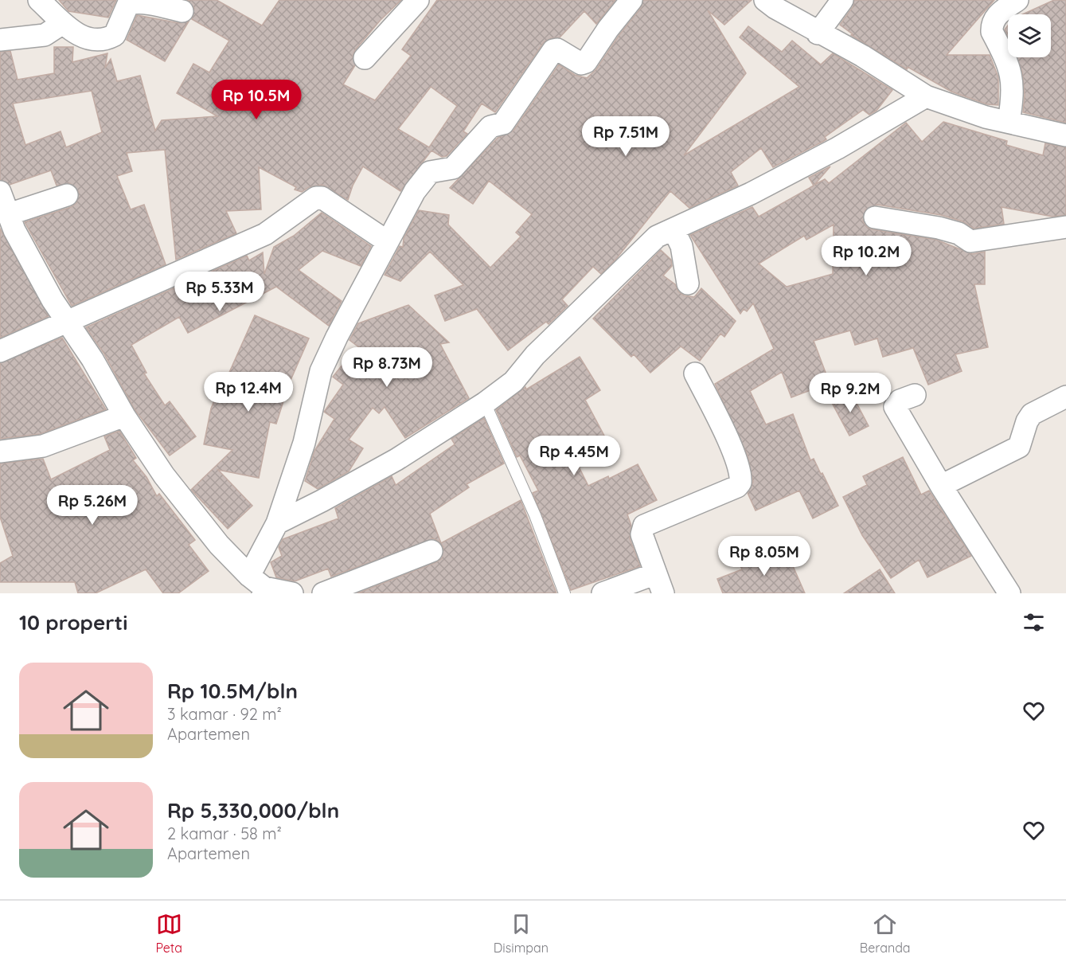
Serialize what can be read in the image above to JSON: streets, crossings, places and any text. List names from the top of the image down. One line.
{"page":{"price":["Rp 10.5M","Rp 7.51M","Rp 10.2M","Rp 5.33M","Rp 8.73M","Rp 12.4M","Rp 9.2M","Rp 4.45M","Rp 5.26M","Rp 8.05M"],"heading":"10 properti","list":[{"name":"Rp 10.5M/bln","note":"3 kamar · 92 m² · Apartemen"},{"name":"Rp 5,330,000/bln","note":"2 kamar · 58 m² · Apartemen"}],"tabs":["Peta","Disimpan","Beranda"]}}
